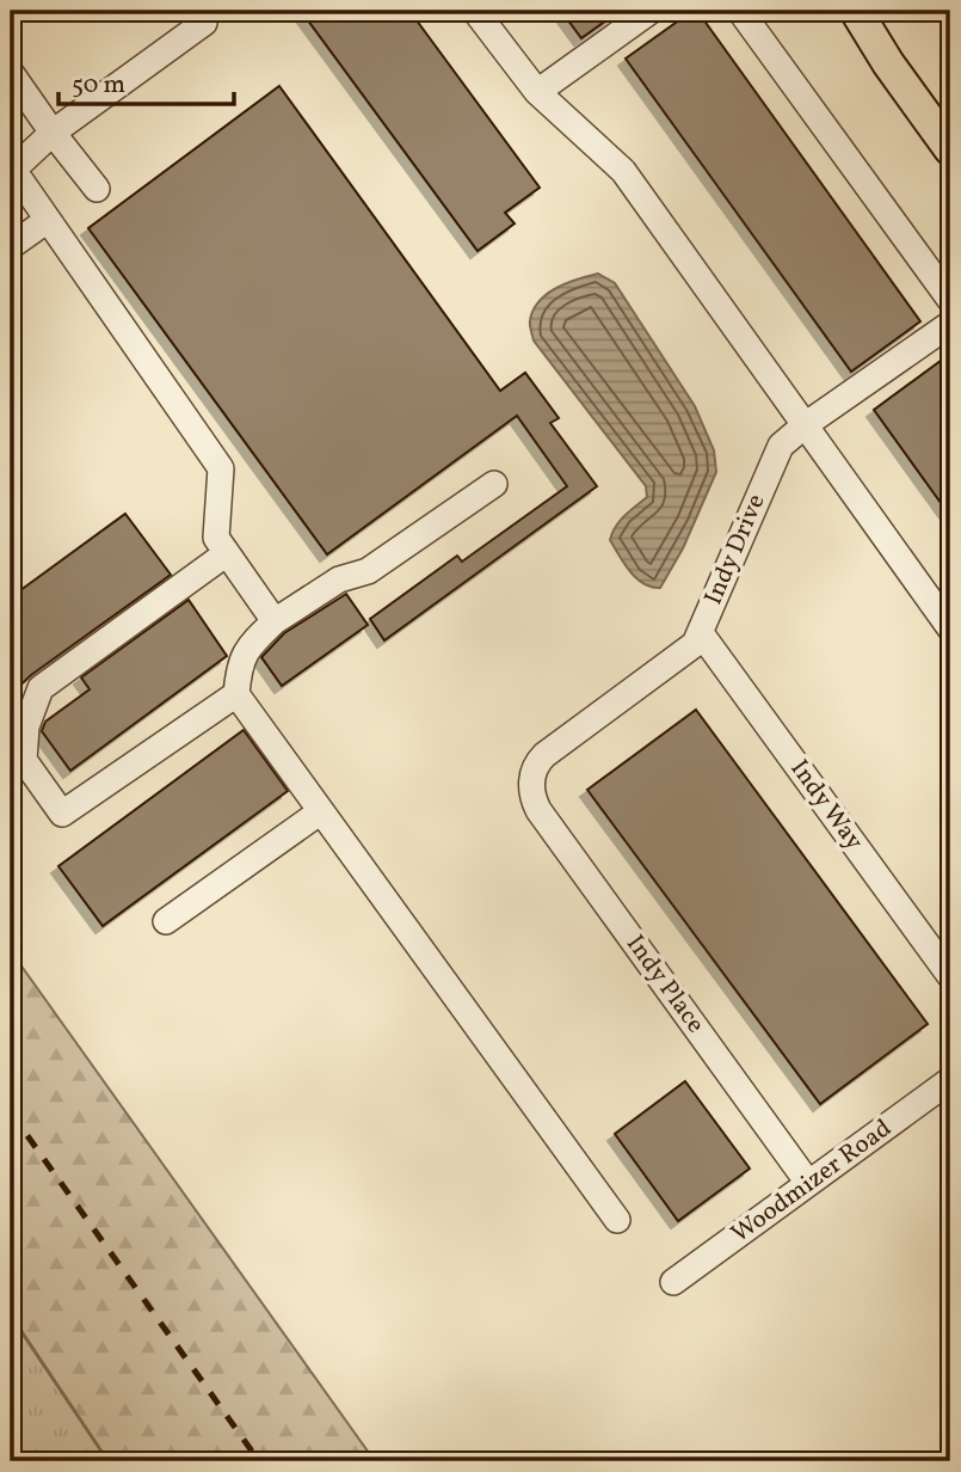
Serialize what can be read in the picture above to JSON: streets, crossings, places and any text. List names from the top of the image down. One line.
{"streets":{"street":["Indy Drive","Indy Way","Indy Place","Woodmizer Road"]},"crossings":[["Indy Drive","Indy Way"],["Indy Drive","Indy Place"],["Indy Place","Woodmizer Road"]],"scale_bar":"50 m"}
